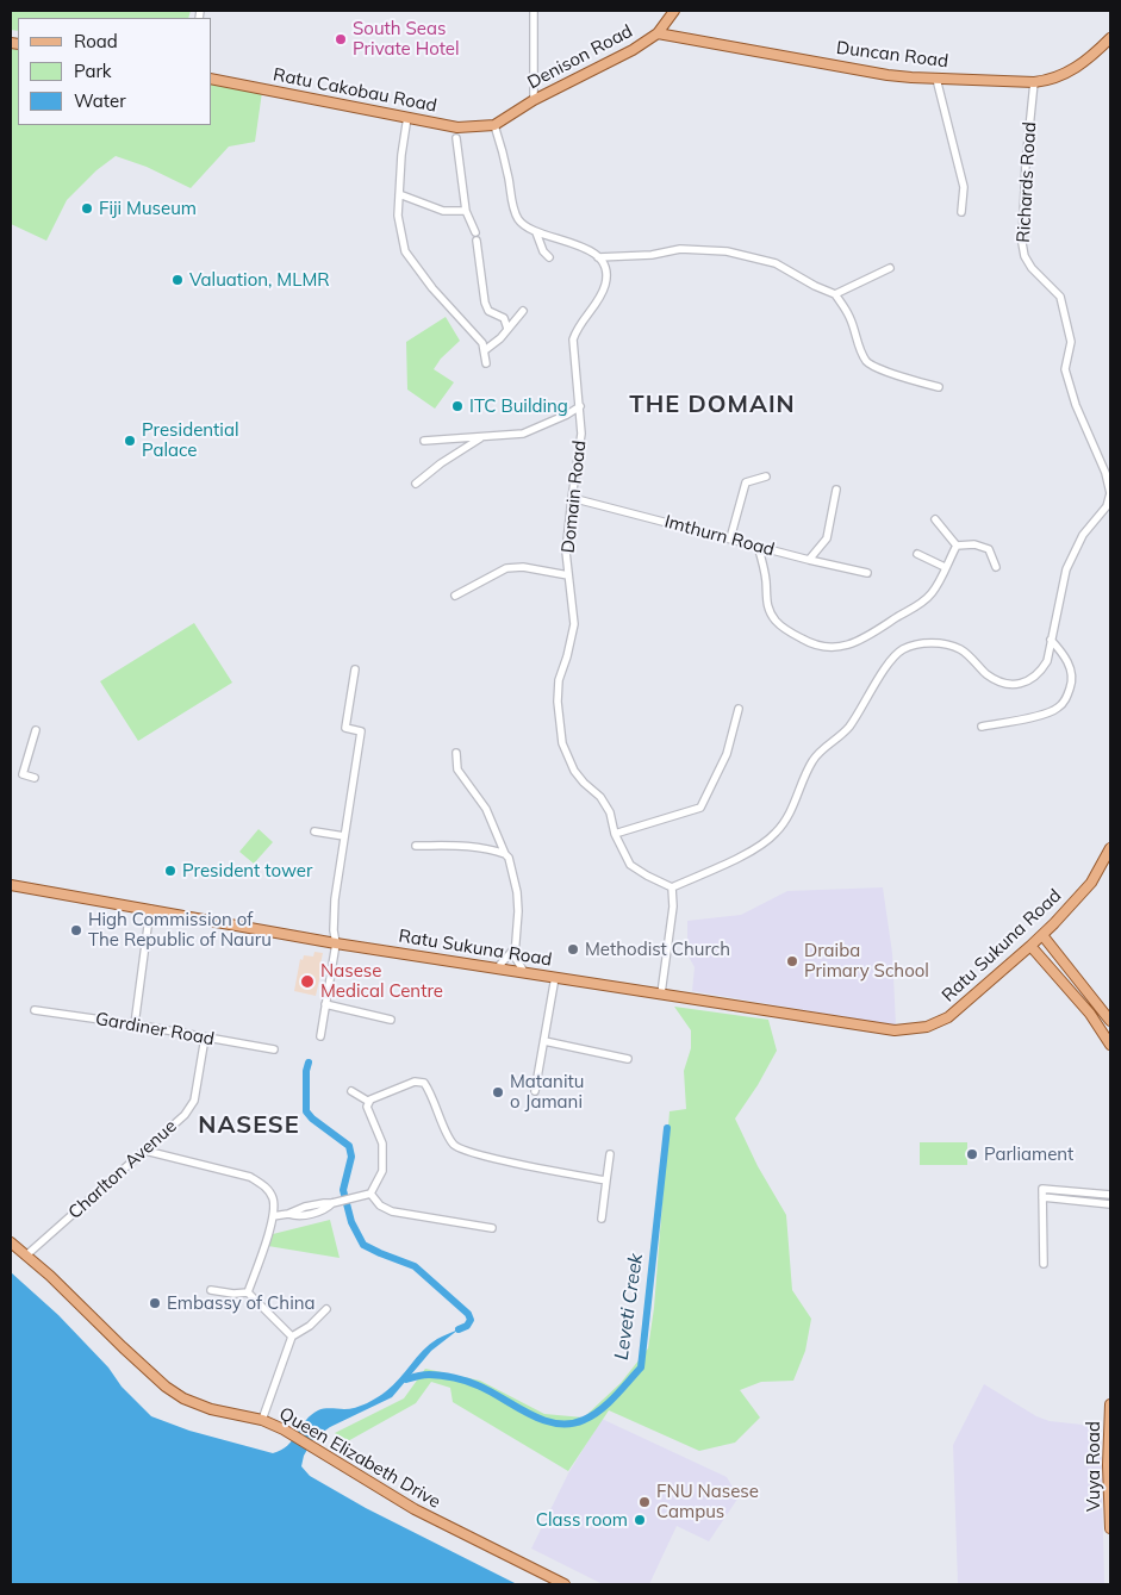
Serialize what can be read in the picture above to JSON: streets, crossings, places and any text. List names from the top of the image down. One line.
{"streets":{"main road":["Duncan Road","Denison Road","Ratu Cakobau Road","Ratu Sukuna Road","Queen Elizabeth Drive","Vuya Road"],"street":["Richards Road","Domain Road","Imthurn Road","Gardiner Road","Charlton Avenue"]},"crossings":[["Duncan Road","Denison Road"],["Duncan Road","Richards Road"],["Denison Road","Ratu Cakobau Road"],["Richards Road","Domain Road"],["Domain Road","Imthurn Road"],["Gardiner Road","Charlton Avenue"],["Charlton Avenue","Queen Elizabeth Drive"]],"districts":["THE DOMAIN","NASESE"],"water":["Leveti Creek"],"places":["South Seas Private Hotel","Fiji Museum","Valuation, MLMR","ITC Building","Presidential Palace","President tower","High Commission of The Republic of Nauru","Methodist Church","Draiba Primary School","Nasese Medical Centre","Matanitu o Jamani","Parliament","Embassy of China","FNU Nasese Campus","Class room"],"legend":["Road","Park","Water"]}
